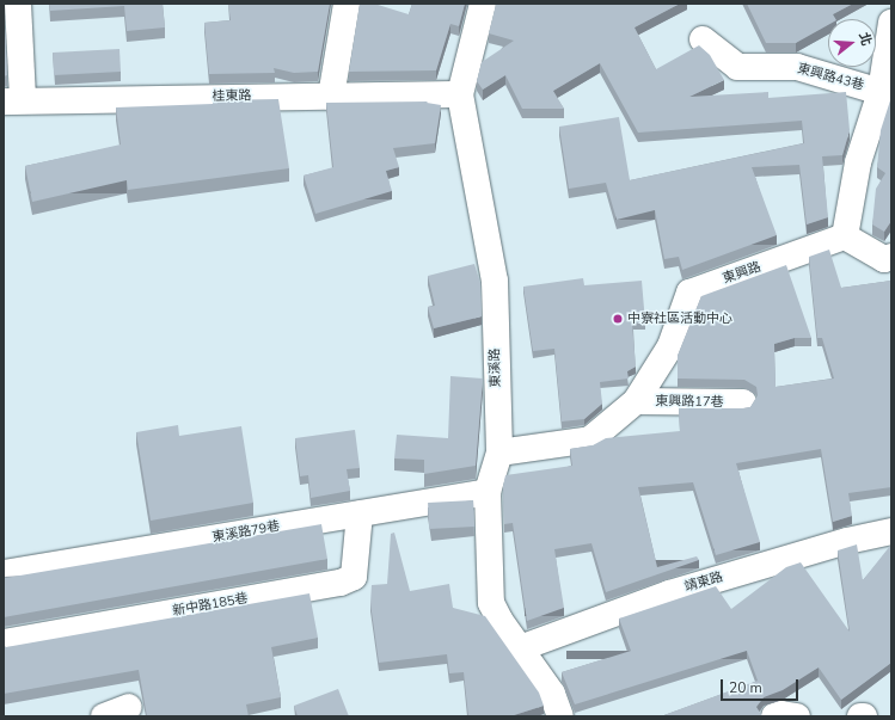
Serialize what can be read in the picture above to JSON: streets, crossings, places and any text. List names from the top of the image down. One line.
{"streets":{"street":["東興路43巷","桂東路","東興路","東溪路","東興路17巷","東溪路79巷","靖東路","新中路185巷"]},"crossings":[["桂東路","東溪路"],["東興路","東溪路"],["東興路","東興路17巷"],["東溪路","東溪路79巷"],["東溪路","靖東路"],["東溪路79巷","新中路185巷"]],"places":["中寮社區活動中心"],"scale_bar":"20 m","north":"right"}
